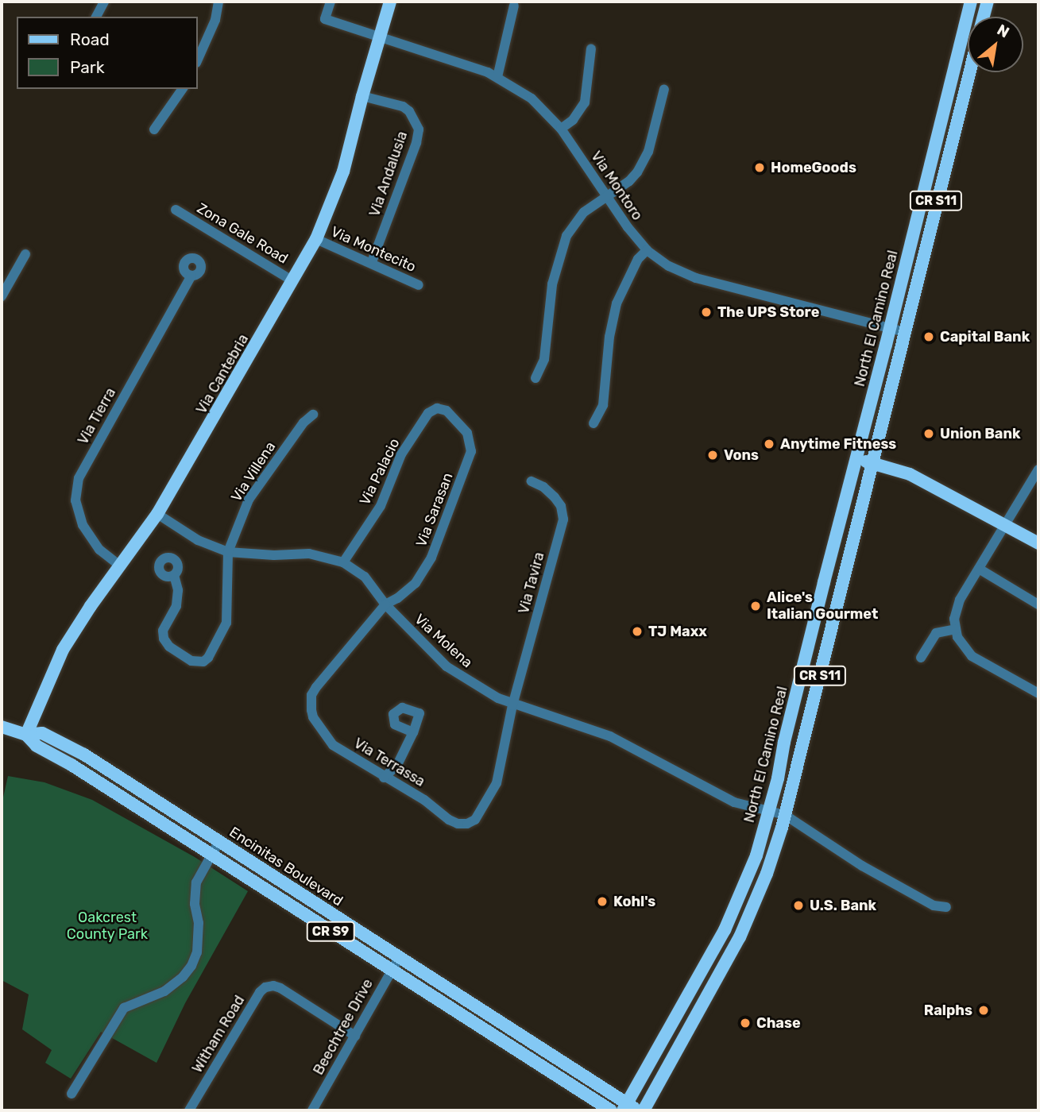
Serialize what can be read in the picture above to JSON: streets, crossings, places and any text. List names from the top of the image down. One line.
{"streets":{"main road":["CR S11","North El Camino Real","Via Cantebria","Encinitas Boulevard","CR S9"],"street":["Via Andalusia","Via Montoro","Zona Gale Road","Via Montecito","Via Tierra","Via Villena","Via Palacio","Via Sarasan","Via Tavira","Via Molena","Via Terrassa","Beechtree Drive","Witham Road"]},"crossings":[["Via Andalusia","Via Montecito"],["Via Andalusia","Via Cantebria"],["Via Montoro","CR S11"],["Via Montoro","North El Camino Real"],["Via Montoro","Via Cantebria"],["CR S11","Via Molena"],["Zona Gale Road","Via Cantebria"],["Via Montecito","Via Cantebria"],["North El Camino Real","Via Molena"],["North El Camino Real","Encinitas Boulevard"],["Via Cantebria","Via Tierra"],["Via Cantebria","Via Molena"],["Via Cantebria","Encinitas Boulevard"],["Via Villena","Via Molena"],["Via Palacio","Via Sarasan"],["Via Palacio","Via Molena"],["Via Sarasan","Via Molena"],["Via Sarasan","Via Terrassa"],["Via Tavira","Via Molena"],["Via Tavira","Via Terrassa"],["Via Molena","Via Terrassa"],["Encinitas Boulevard","Beechtree Drive"],["Beechtree Drive","Witham Road"]],"parks":["Oakcrest County Park"],"places":["HomeGoods","The UPS Store","Capital Bank","Union Bank","Anytime Fitness","Vons","Alice's Italian Gourmet","TJ Maxx","Kohl's","U.S. Bank","Ralphs","Chase"],"legend":["Road","Park"],"north":"top right"}
